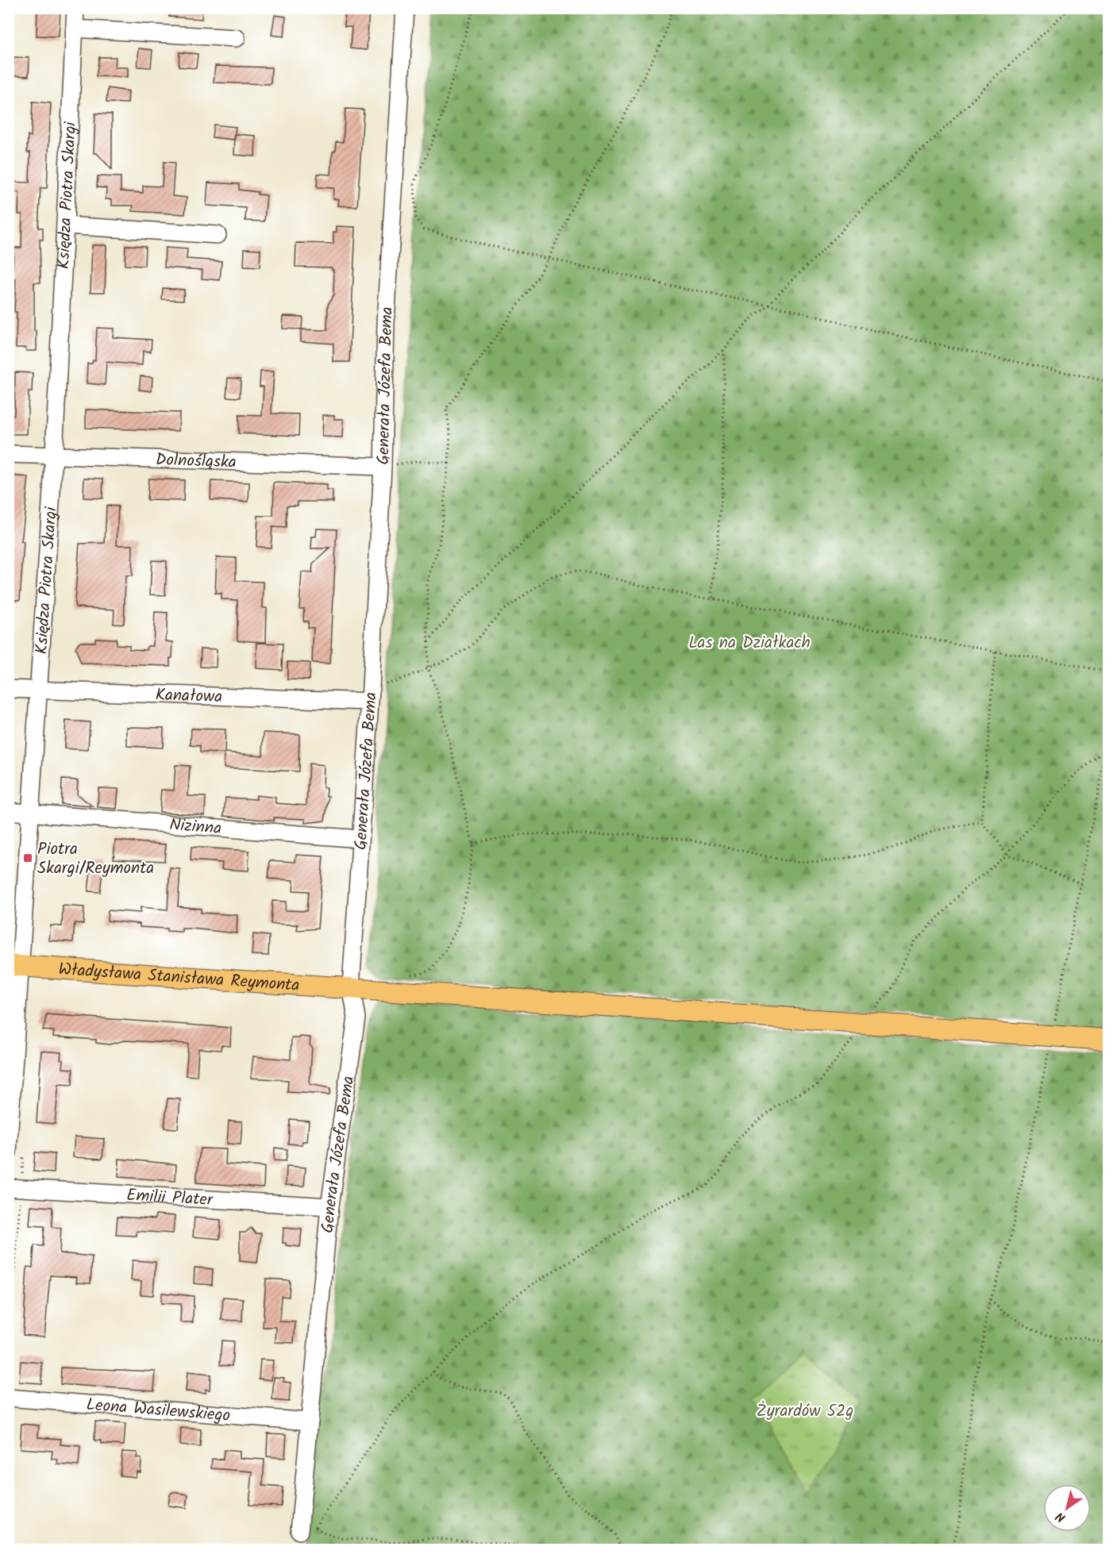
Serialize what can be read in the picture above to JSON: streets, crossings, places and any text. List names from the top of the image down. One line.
{"streets":{"main road":["Władysława Stanisława Reymonta"],"street":["Księdza Piotra Skargi","Generała Józefa Bema","Dolnośląska","Kanałowa","Nizinna","Emilii Plater","Leona Wasilewskiego"]},"crossings":[["Księdza Piotra Skargi","Dolnośląska"],["Księdza Piotra Skargi","Kanałowa"],["Księdza Piotra Skargi","Nizinna"],["Księdza Piotra Skargi","Władysława Stanisława Reymonta"],["Generała Józefa Bema","Dolnośląska"],["Generała Józefa Bema","Kanałowa"],["Generała Józefa Bema","Nizinna"],["Generała Józefa Bema","Władysława Stanisława Reymonta"],["Generała Józefa Bema","Emilii Plater"],["Generała Józefa Bema","Leona Wasilewskiego"]],"parks":["Las na Działkach","Żyrardów 52g"],"places":{"transit":["Piotra Skargi/Reymonta"]},"north":"bottom left"}
